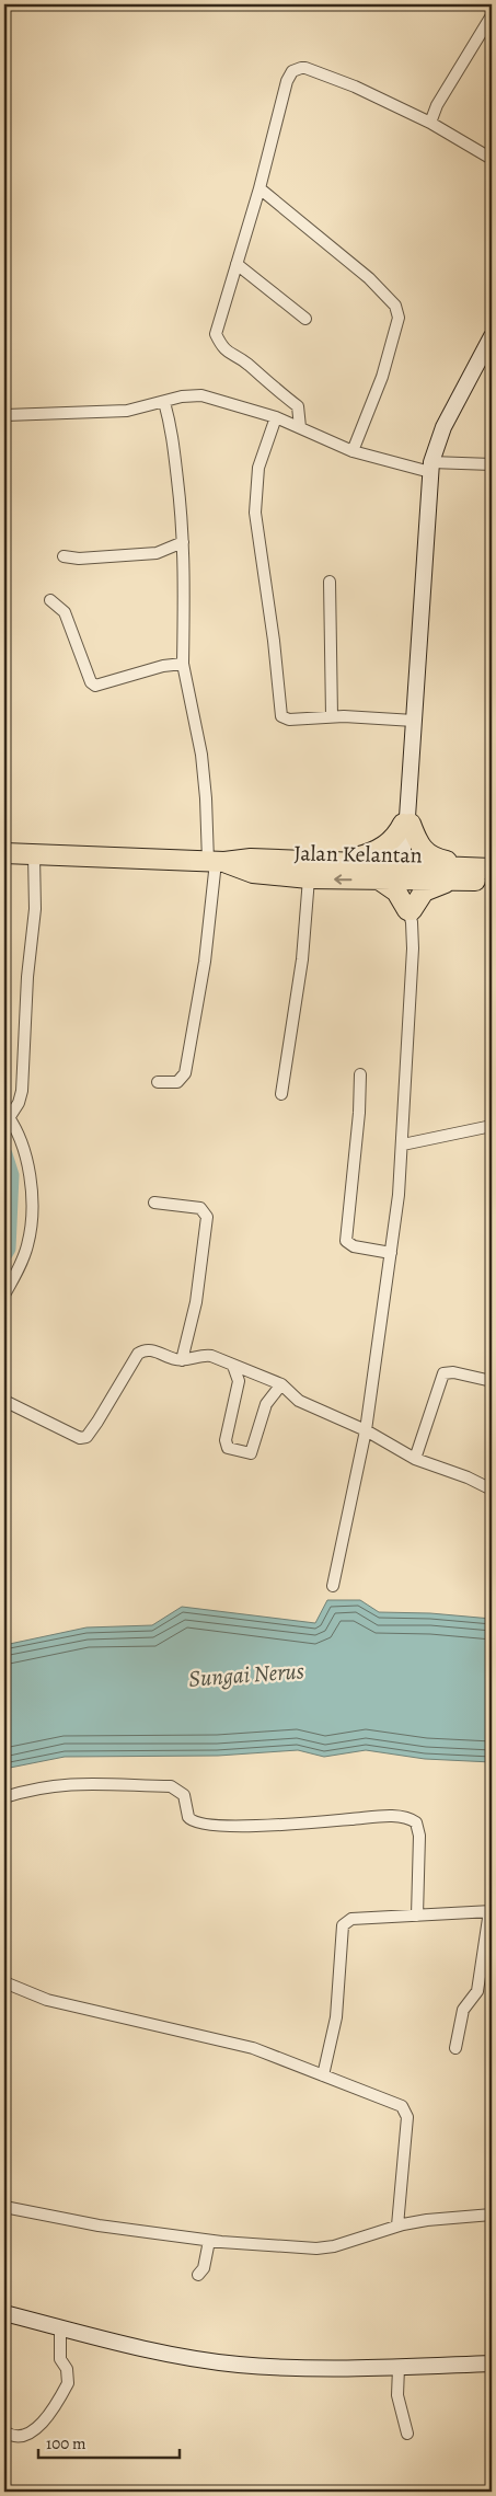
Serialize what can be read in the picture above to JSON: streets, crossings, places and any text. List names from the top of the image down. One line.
{"streets":{"highway":["Jalan Kelantan"]},"water":["Sungai Nerus"],"scale_bar":"100 m"}
